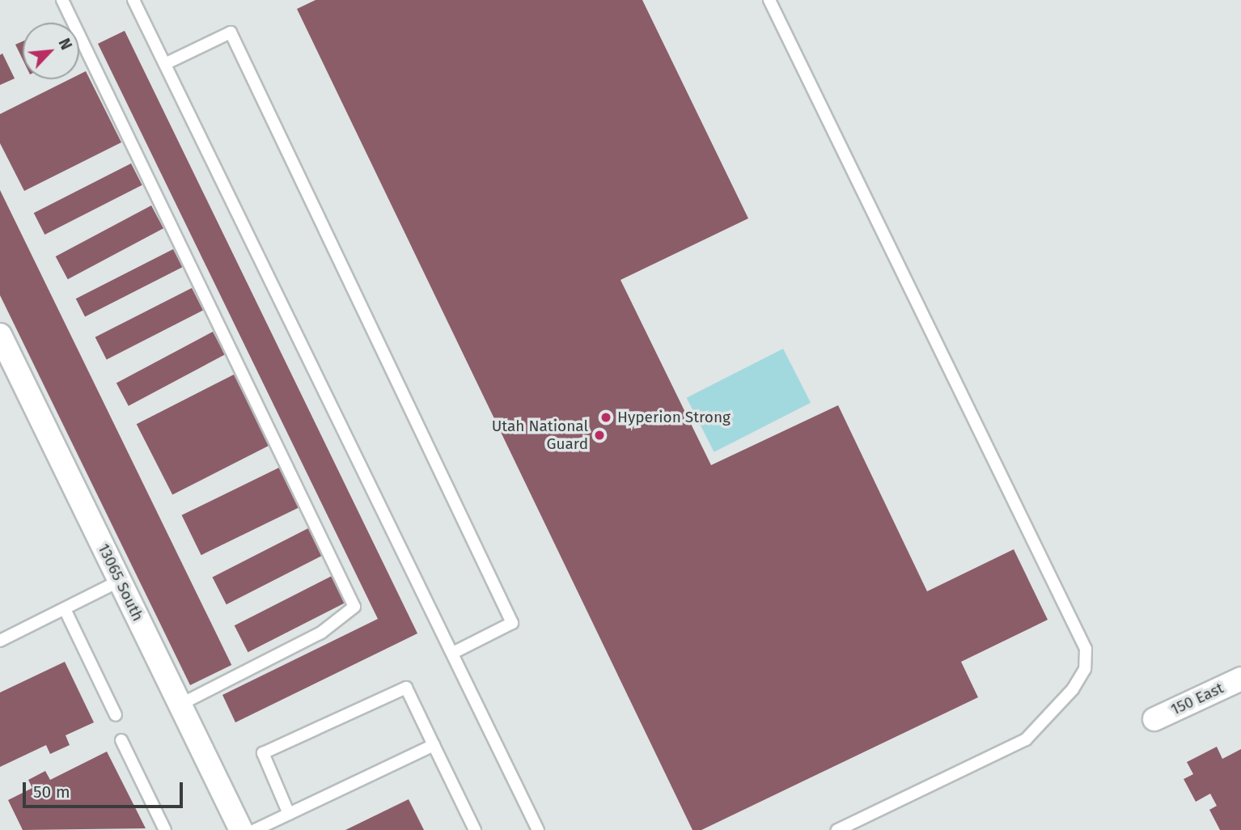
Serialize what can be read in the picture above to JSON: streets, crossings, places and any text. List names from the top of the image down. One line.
{"streets":{"street":["13065 South","150 East"]},"places":["Hyperion Strong","Utah National Guard"],"scale_bar":"50 m","north":"top right"}
